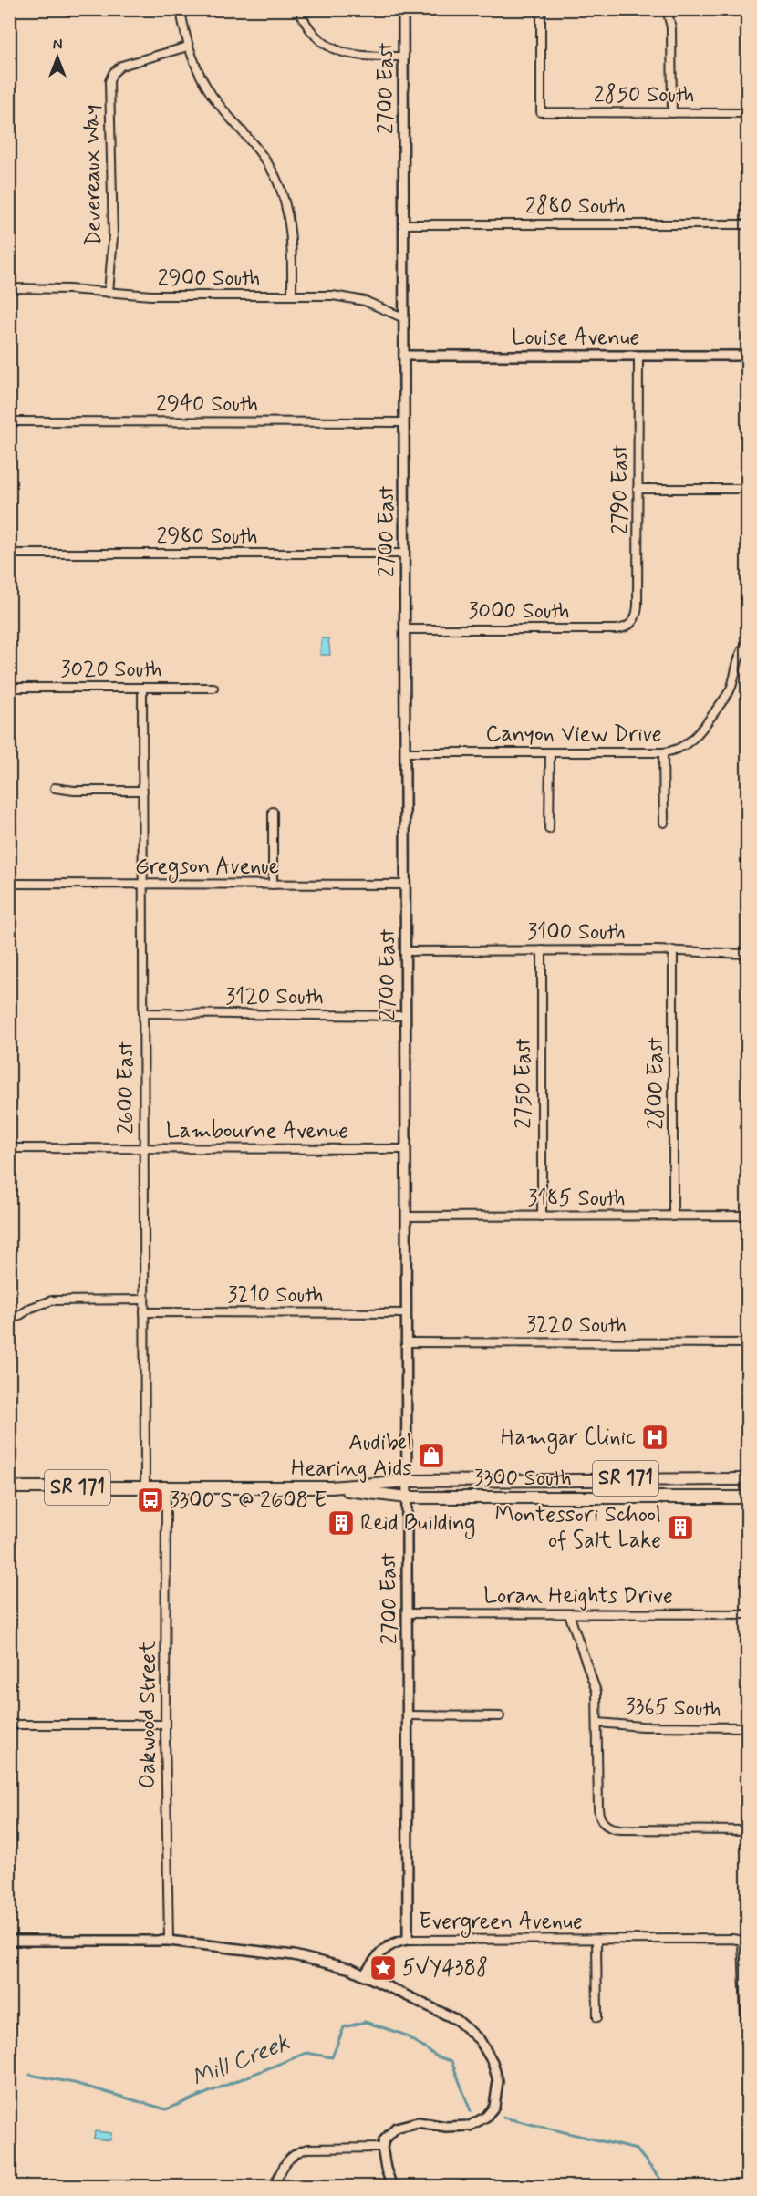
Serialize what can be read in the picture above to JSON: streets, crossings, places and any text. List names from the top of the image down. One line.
{"streets":{"main road":["3300 South","SR 171"],"street":["2700 East","2850 South","Devereaux Way","2880 South","2900 South","Louise Avenue","2940 South","2790 East","2980 South","3000 South","3020 South","Canyon View Drive","Gregson Avenue","3100 South","3120 South","2750 East","2800 East","2600 East","Lambourne Avenue","3185 South","3210 South","3220 South","Loran Heights Drive","3365 South","Oakwood Street","Evergreen Avenue"]},"crossings":[["2700 East","2880 South"],["2700 East","2900 South"],["2700 East","Louise Avenue"],["2700 East","2940 South"],["2700 East","2980 South"],["2700 East","3000 South"],["2700 East","Canyon View Drive"],["2700 East","Gregson Avenue"],["2700 East","3100 South"],["2700 East","3120 South"],["2700 East","Lambourne Avenue"],["2700 East","3185 South"],["2700 East","3210 South"],["2700 East","3220 South"],["2700 East","3300 South"],["2700 East","Loran Heights Drive"],["2700 East","Evergreen Avenue"],["Devereaux Way","2900 South"],["Louise Avenue","2790 East"],["2790 East","3000 South"],["3020 South","2600 East"],["Gregson Avenue","2600 East"],["3100 South","2750 East"],["3100 South","2800 East"],["3120 South","2600 East"],["2750 East","3185 South"],["2800 East","3185 South"],["2600 East","Lambourne Avenue"],["2600 East","3210 South"],["2600 East","3300 South"],["3300 South","Oakwood Street"]],"water":["Mill Creek"],"places":{"hospital":["Hamgar Clinic"],"shop":["Audibel Hearing Aids"],"bus stop":["3300 S @ 2608 E"],"building":["Reid Building","Montessori School of Salt Lake"],"place":["5VY4388"]},"north":"top"}
